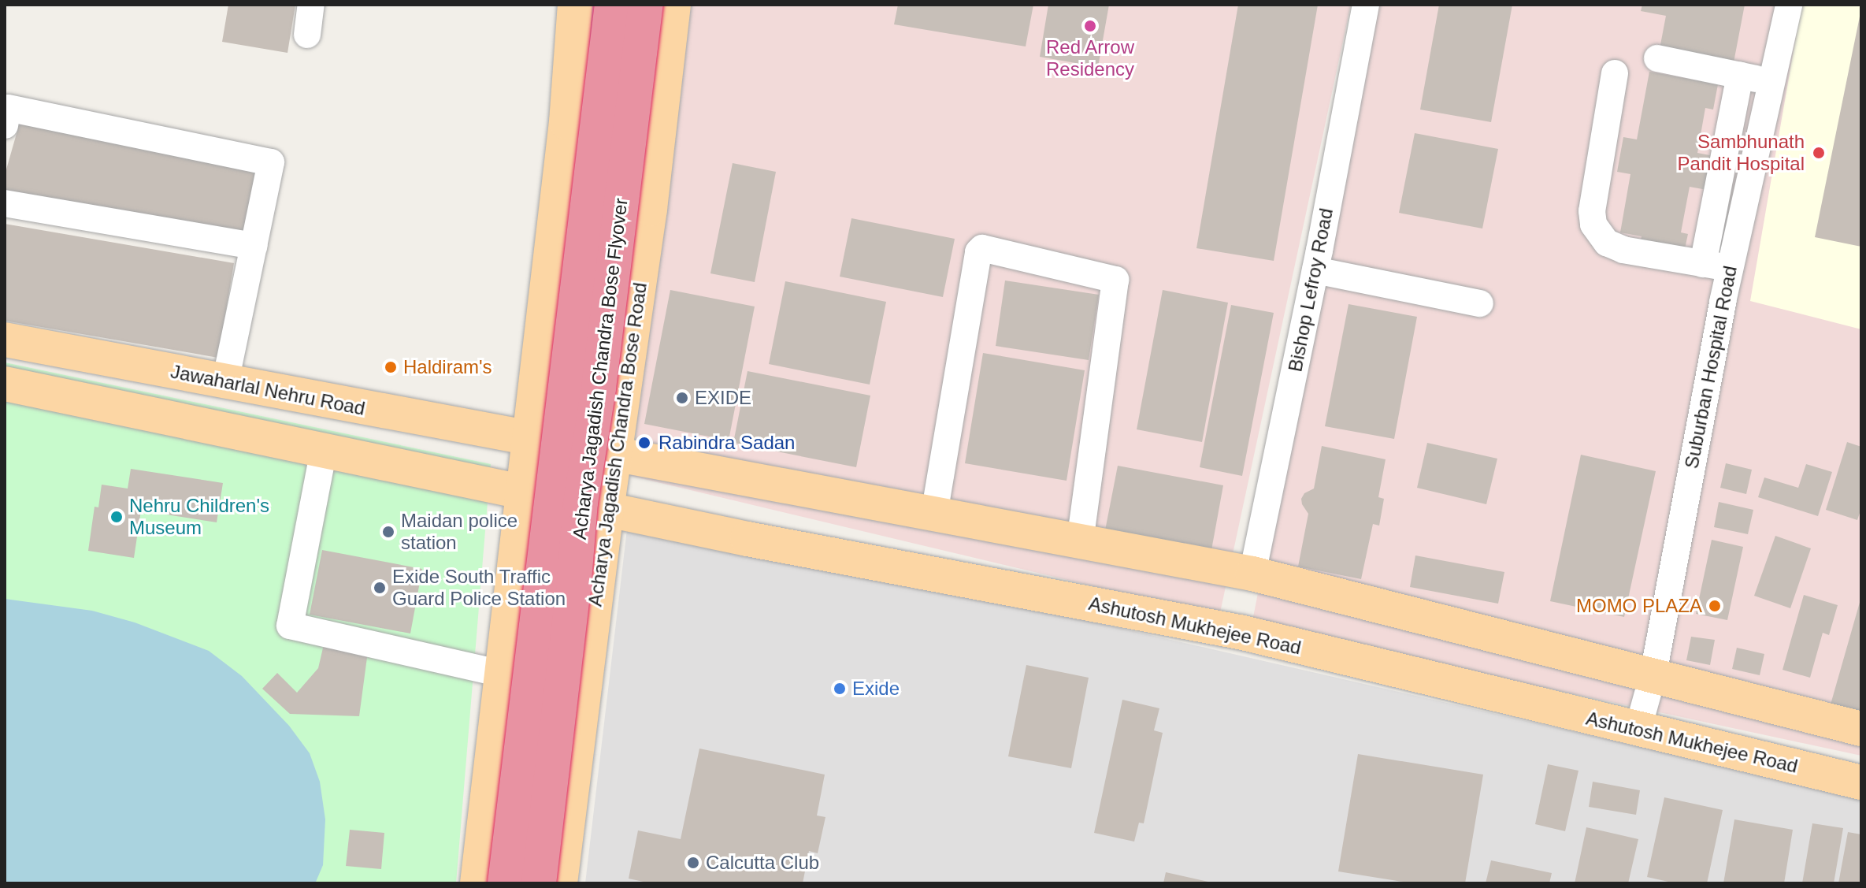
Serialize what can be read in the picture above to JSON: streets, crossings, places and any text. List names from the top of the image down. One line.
{"streets":{"highway":["Acharya Jagadish Chandra Bose Flyover"],"main road":["Jawaharlal Nehru Road","Acharya Jagadish Chandra Bose Road","Ashutosh Mukhejee Road"],"street":["Bishop Lefroy Road","Suburban Hospital Road"]},"crossings":[["Suburban Hospital Road","Ashutosh Mukhejee Road"],["Acharya Jagadish Chandra Bose Road","Ashutosh Mukhejee Road"]],"places":["Red Arrow Residency","Sambhunath Pandit Hospital","Haldiram's","EXIDE","Rabindra Sadan","Nehru Children's Museum","Maidan police station","Exide South Traffic Guard Police Station","MOMO PLAZA","Exide","Calcutta Club"]}
